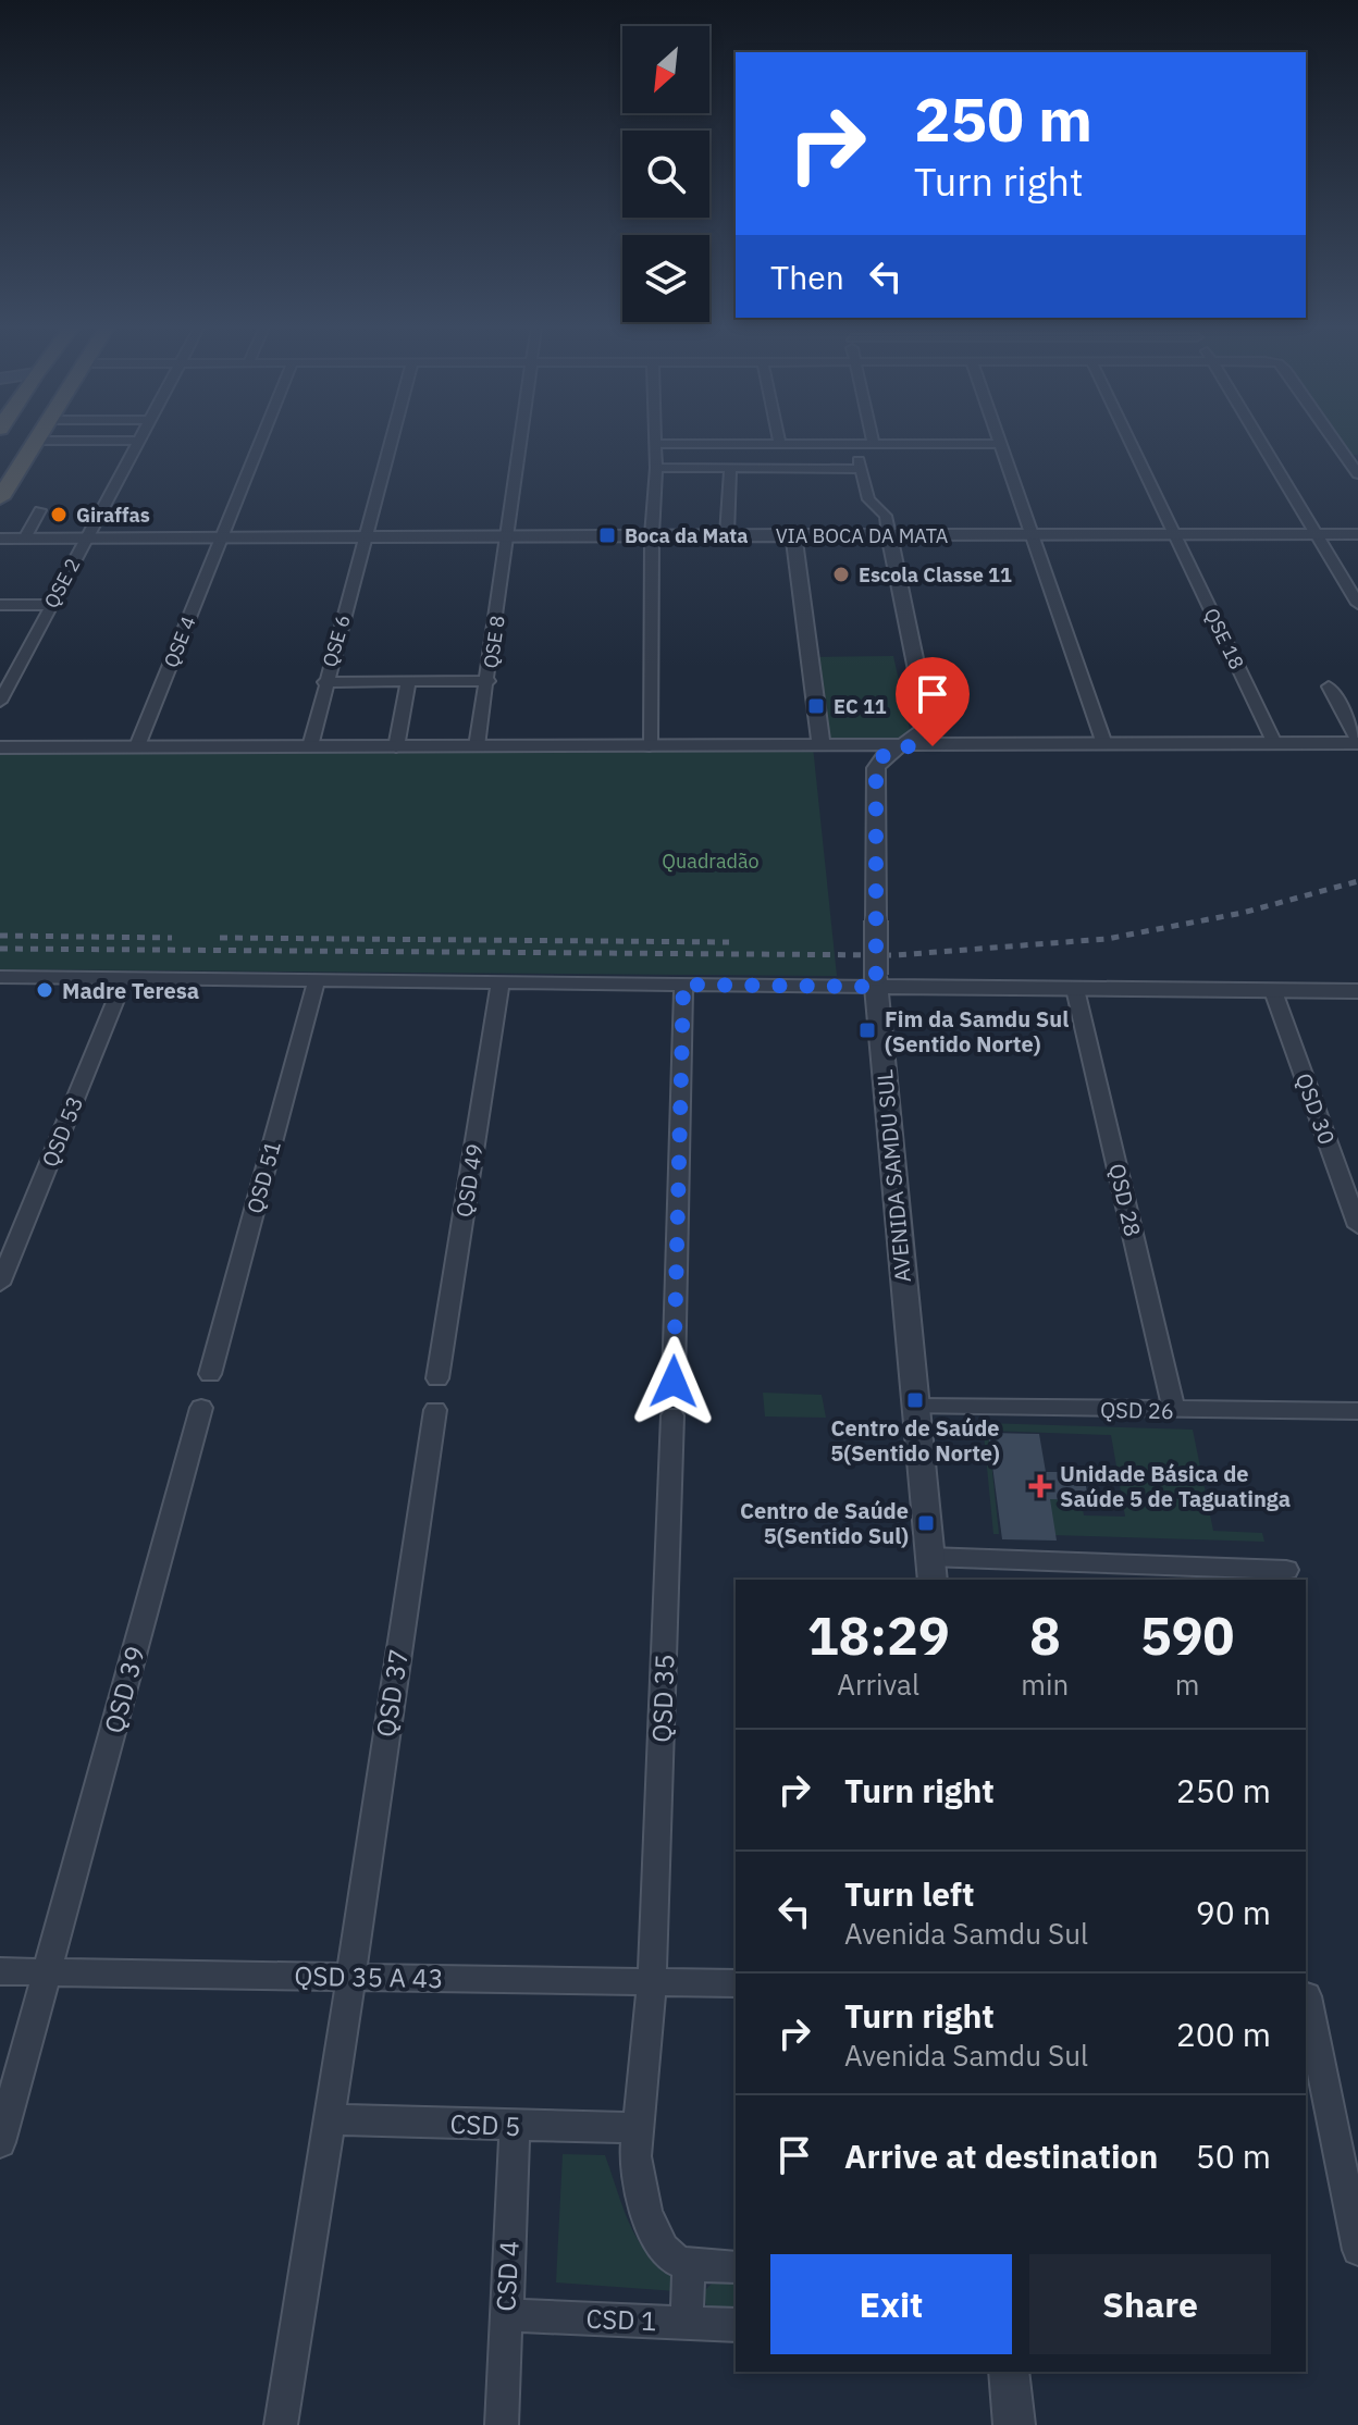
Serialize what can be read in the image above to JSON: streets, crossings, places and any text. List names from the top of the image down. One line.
{"streets":{"street":["VIA BOCA DA MATA","QSE 2","QSE 18","QSE 6","QSE 4","QSE 8","QSD 30","QSD 53","AVENIDA SAMDU SUL","QSD 51","QSD 49","QSD 28","QSD 26","QSD 39","QSD 37","QSD 35","QSD 35 A 43","CSD 5","CSD 4","CSD 1"]},"crossings":[["VIA BOCA DA MATA","QSE 2"],["VIA BOCA DA MATA","QSE 18"],["VIA BOCA DA MATA","QSE 6"],["VIA BOCA DA MATA","QSE 4"],["VIA BOCA DA MATA","QSE 8"],["AVENIDA SAMDU SUL","QSD 26"],["QSD 28","QSD 26"],["QSD 39","QSD 35 A 43"],["QSD 37","QSD 35 A 43"],["QSD 37","CSD 5"],["QSD 35","QSD 35 A 43"],["QSD 35","CSD 5"],["CSD 5","CSD 4"],["CSD 4","CSD 1"]],"parks":["Quadradão"],"places":{"other":["Giraffas","Escola Classe 11","Madre Teresa"],"transit":["Boca da Mata","EC 11","Fim da Samdu Sul (Sentido Norte)","Centro de Saúde 5(Sentido Norte)","Centro de Saúde 5(Sentido Sul)"],"health":["Unidade Básica de Saúde 5 de Taguatinga"]},"north":"bottom left","page":{"turn":["250 m","Turn right"],"then":"Then","eta":["18:29","Arrival","8","min","590","m"],"list":[{"name":"Turn right","value":"250 m"},{"name":"Turn left","note":"Avenida Samdu Sul","value":"90 m"},{"name":"Turn right","note":"Avenida Samdu Sul","value":"200 m"},{"name":"Arrive at destination","value":"50 m"}],"buttons":["Exit","Share"]}}
